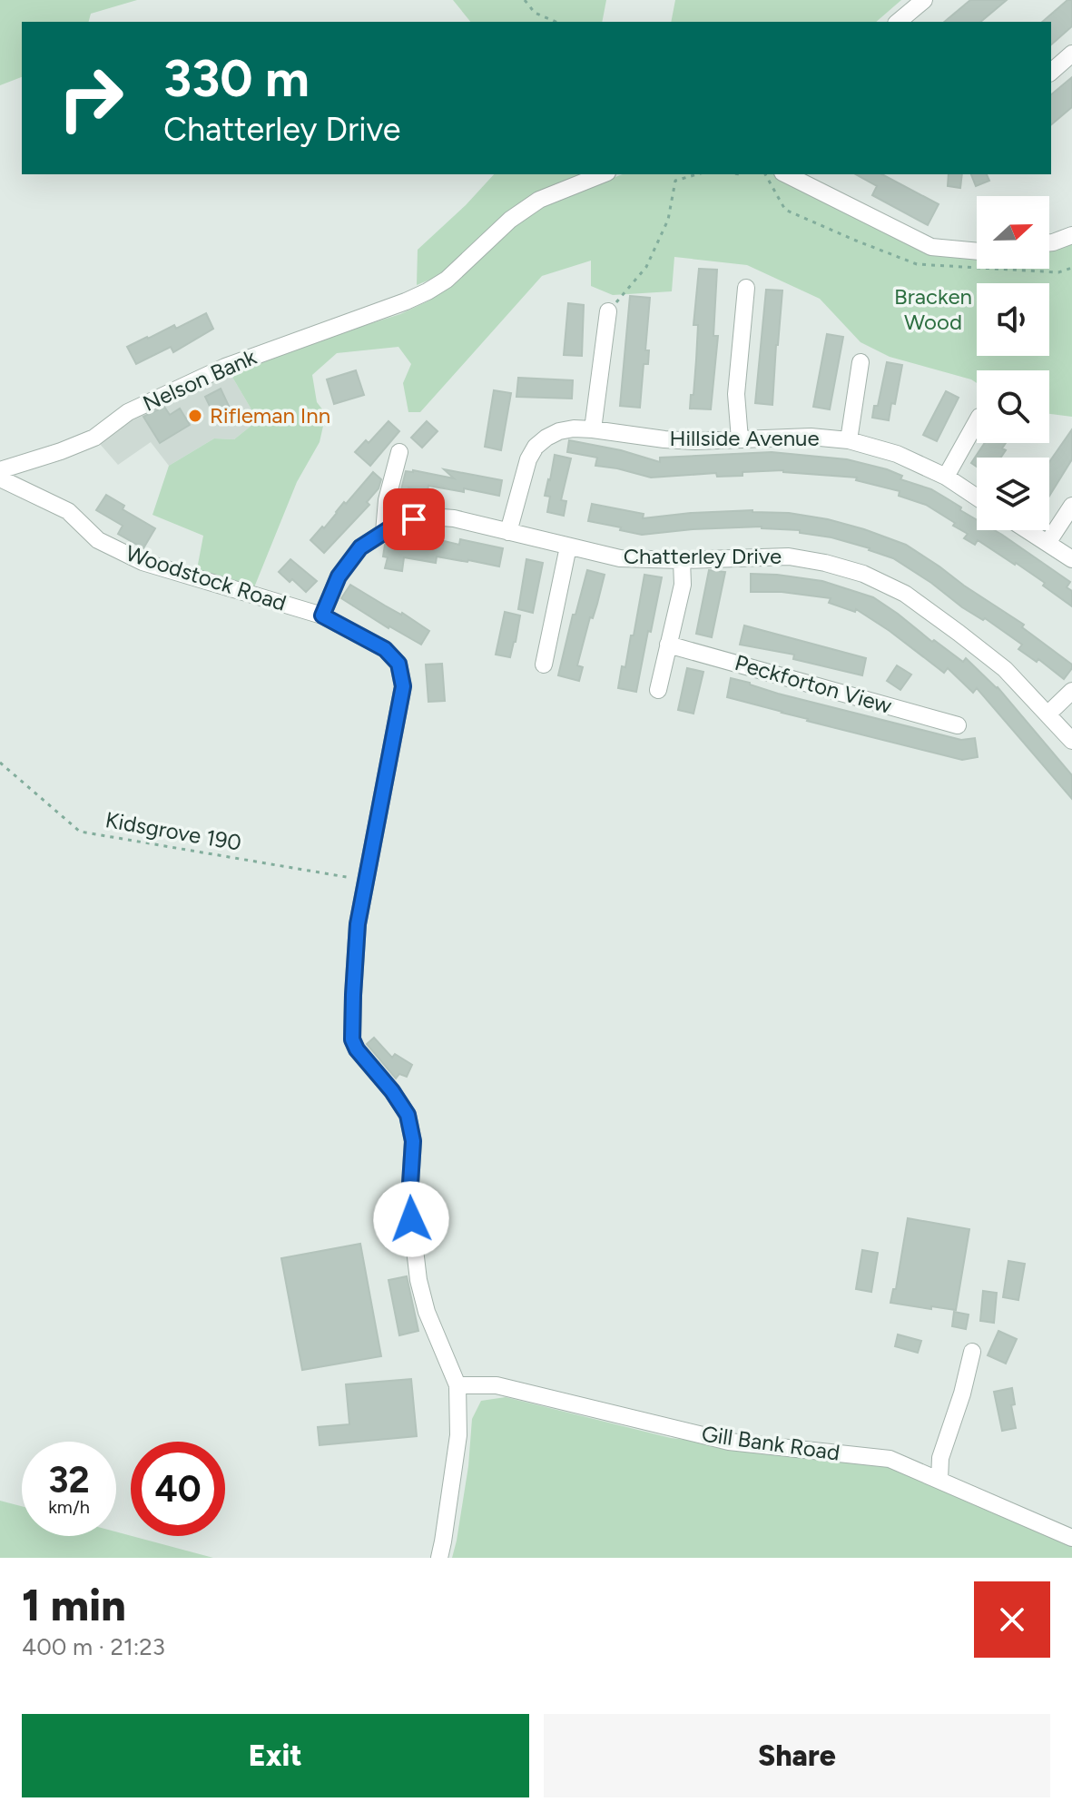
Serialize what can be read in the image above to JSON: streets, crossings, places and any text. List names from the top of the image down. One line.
{"streets":{"street":["Nelson Bank","Hillside Avenue","Chatterley Drive","Woodstock Road","Peckforton View","Gill Bank Road"],"path":["Kidsgrove 190"]},"crossings":[["Hillside Avenue","Chatterley Drive"],["Chatterley Drive","Woodstock Road"],["Woodstock Road","Kidsgrove 190"],["Woodstock Road","Gill Bank Road"]],"parks":["Bracken Wood"],"places":["Rifleman Inn"],"north":"right","page":{"turn":["330 m","Chatterley Drive"],"speed":"32 km/h","limit":"40","heading":["1 min","400 m · 21:23"],"buttons":["Exit","Share"]}}
